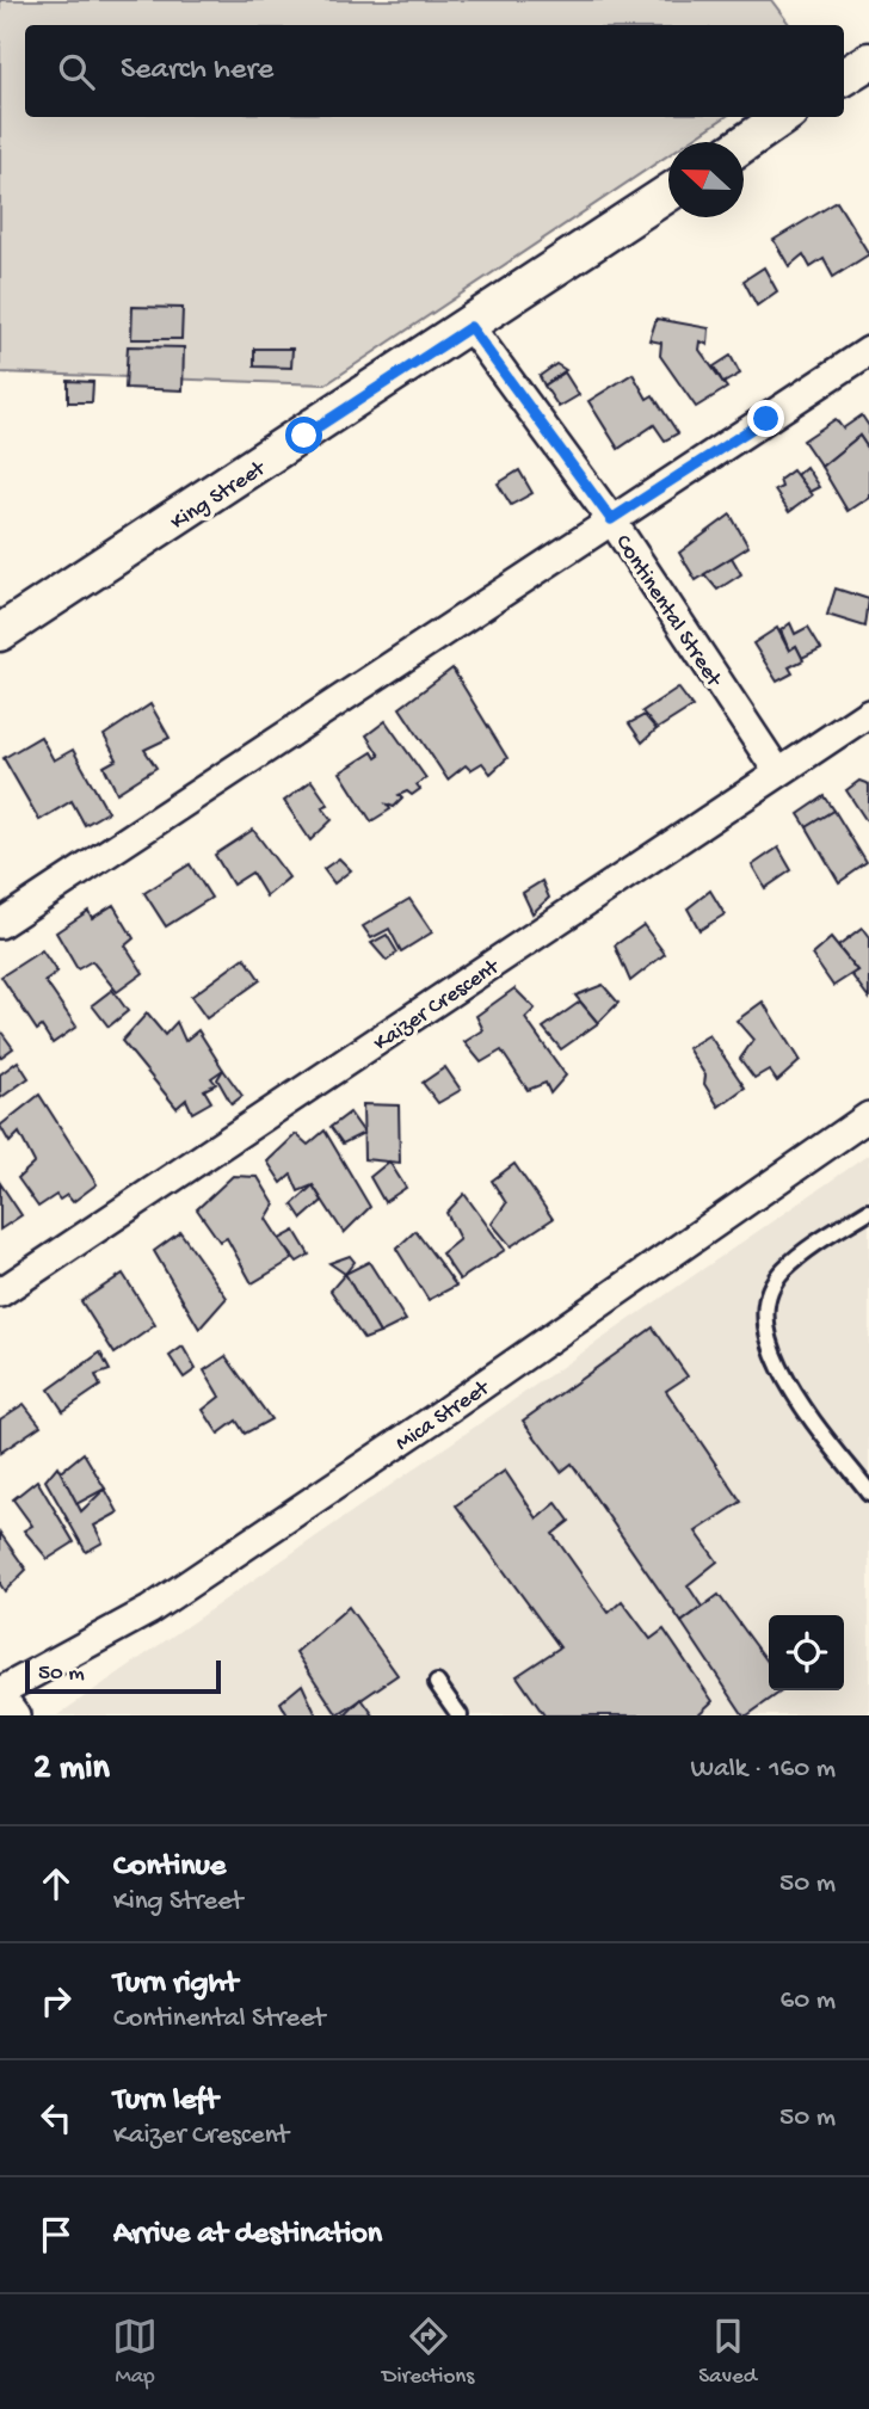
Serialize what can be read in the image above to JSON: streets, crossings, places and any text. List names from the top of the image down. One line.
{"streets":{"street":["King Street","Continental Street","Kaizer Crescent","Mica Street"]},"crossings":[["King Street","Continental Street"],["Continental Street","Kaizer Crescent"]],"scale_bar":"50 m","north":"left","page":{"search":"Search here","scale":"50 m","heading":["2 min","Walk · 160 m"],"list":[["Continue","King Street","50 m"],["Turn right","Continental Street","60 m"],["Turn left","Kaizer Crescent","50 m"],"Arrive at destination"],"nav":["Map","Directions","Saved"]}}
